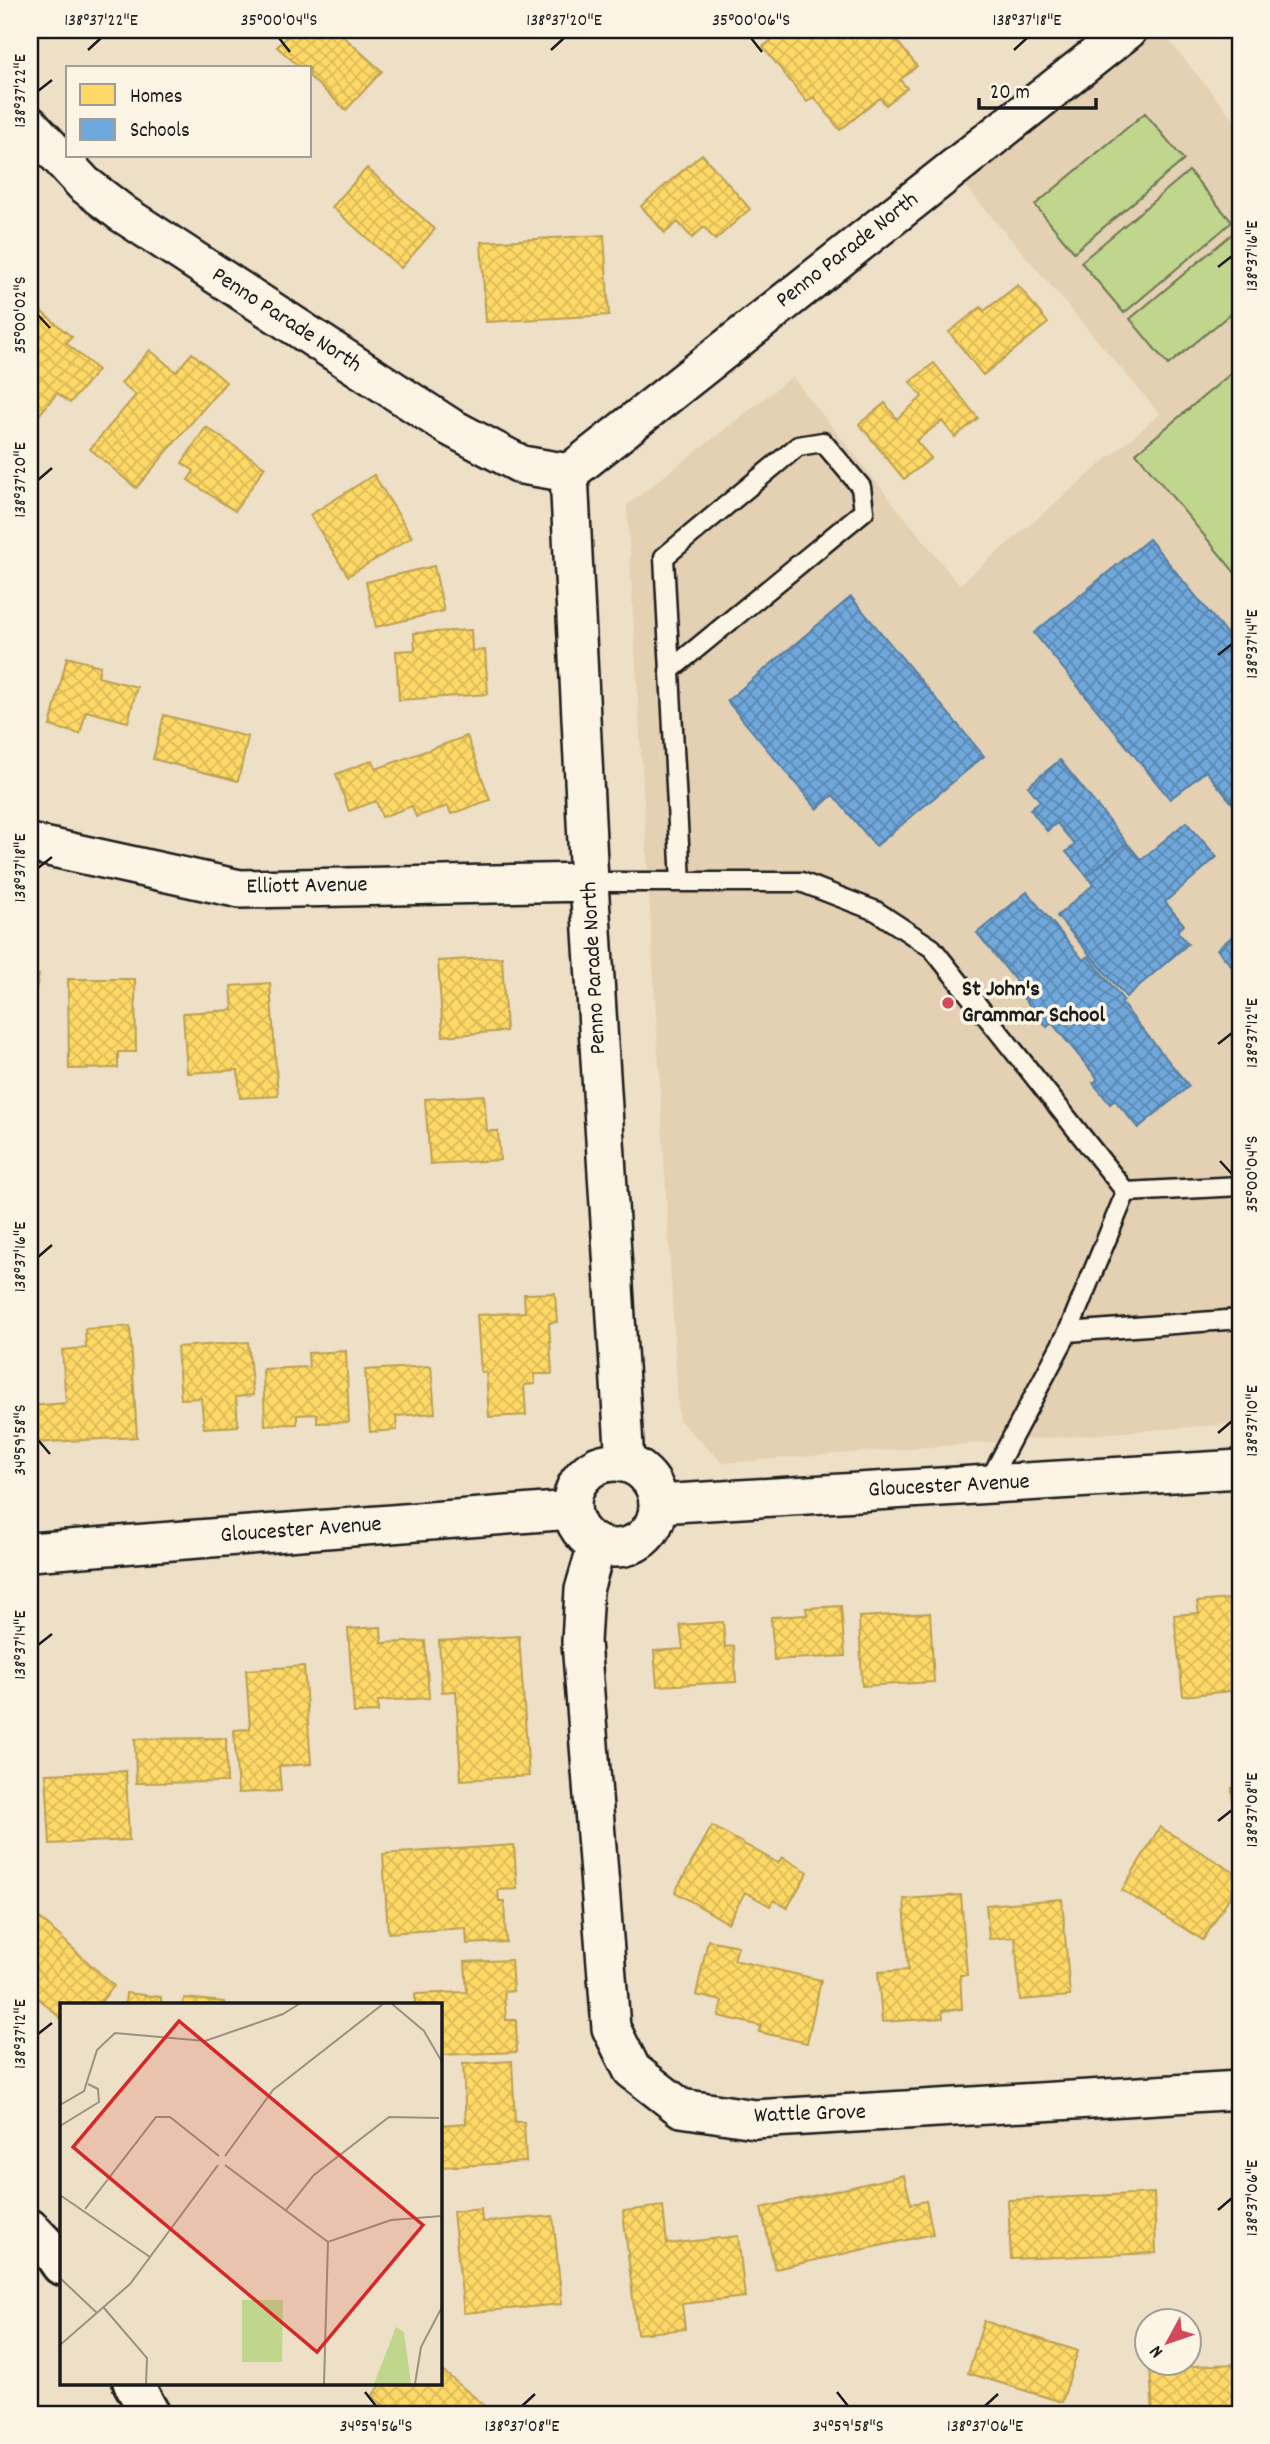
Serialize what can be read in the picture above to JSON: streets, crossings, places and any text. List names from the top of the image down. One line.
{"streets":{"street":["Penno Parade North","Elliott Avenue","Gloucester Avenue","Wattle Grove"]},"crossings":[["Penno Parade North","Elliott Avenue"],["Penno Parade North","Gloucester Avenue"],["Penno Parade North","Wattle Grove"],["Gloucester Avenue","Wattle Grove"]],"places":["St John's Grammar School"],"legend":["Homes","Schools"],"scale_bar":"20 m","north":"bottom left","coordinates":["138°37'22\"E","35°00'04\"S","138°37'20\"E","35°00'06\"S","138°37'18\"E","138°37'16\"E","35°00'02\"S","138°37'14\"E","138°37'12\"E","138°37'10\"E","34°59'58\"S","138°37'08\"E","138°37'06\"E","34°59'56\"S"]}
